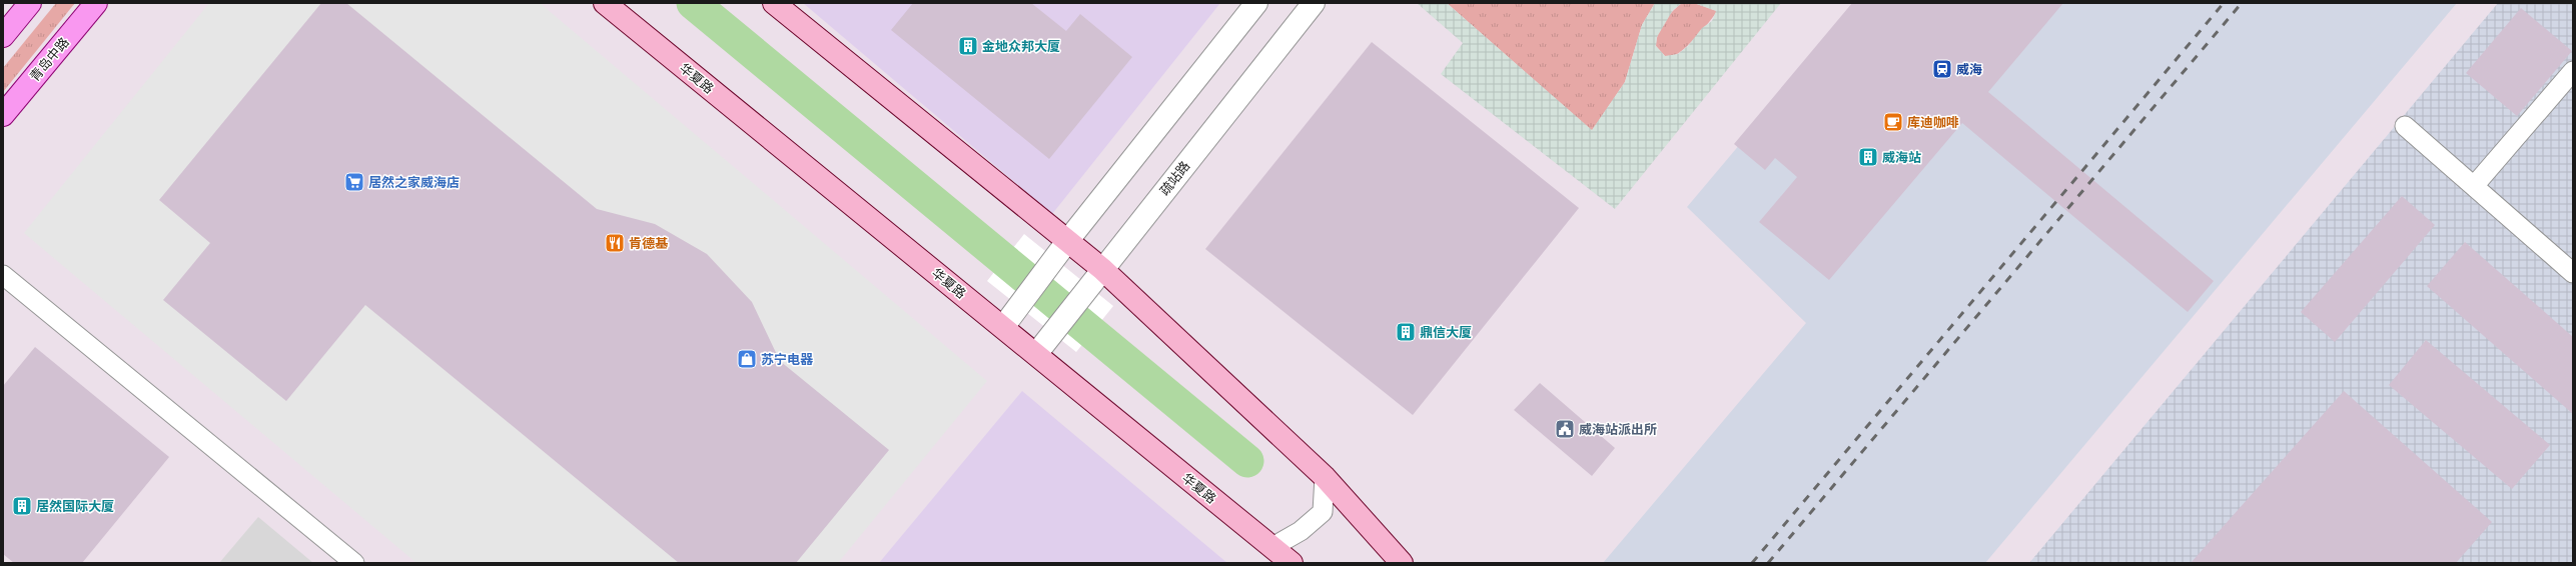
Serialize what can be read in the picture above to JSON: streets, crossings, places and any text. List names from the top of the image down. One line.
{"streets":{"main road":["青岛中路","华夏路"],"street":["疏站路"]},"crossings":[["华夏路","疏站路"]],"places":{"building":["金地众邦大厦","威海站","鼎信大厦","居然国际大厦"],"station":["威海"],"cafe":["库迪咖啡"],"supermarket":["居然之家威海店"],"restaurant":["肯德基"],"shop":["苏宁电器"],"public building":["威海站派出所"]}}
